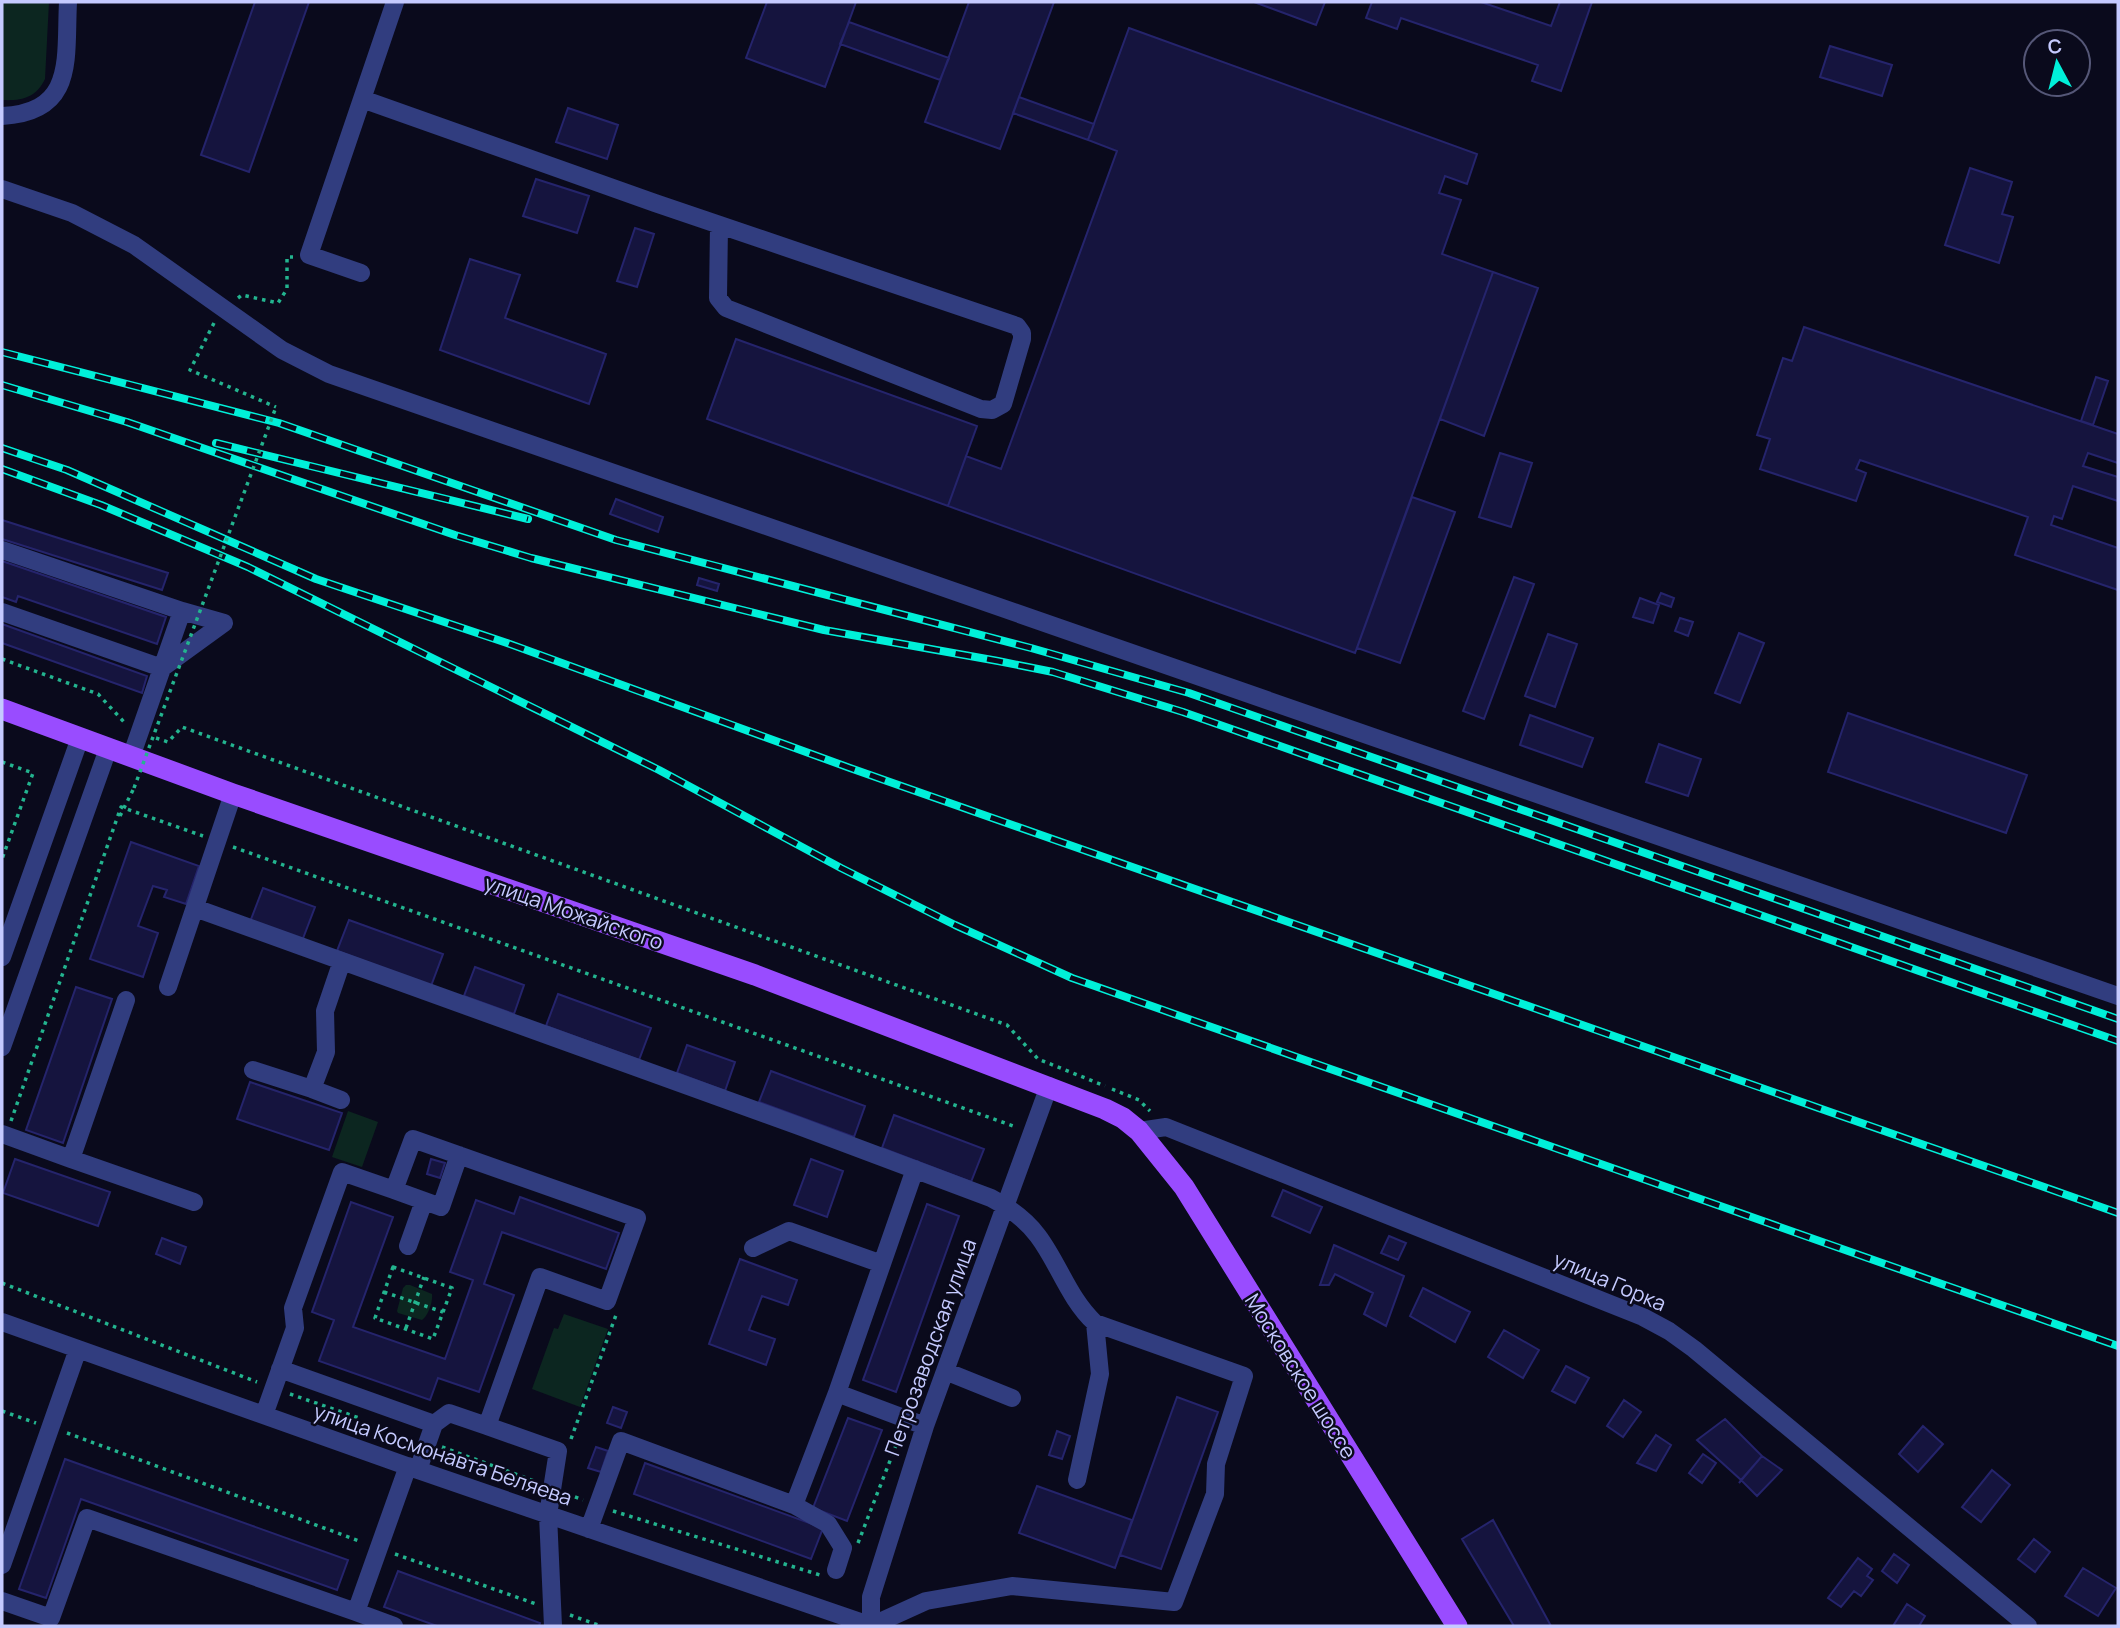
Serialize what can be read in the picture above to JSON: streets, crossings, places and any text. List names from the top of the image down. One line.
{"streets":{"main road":["улица Можайского","Московское шоссе"],"street":["улица Горка","Петрозаводская улица","улица Космонавта Беляева"]},"crossings":[["улица Можайского","Петрозаводская улица"],["улица Можайского","Московское шоссе"],["Петрозаводская улица","улица Космонавта Беляева"]],"north":"top"}
